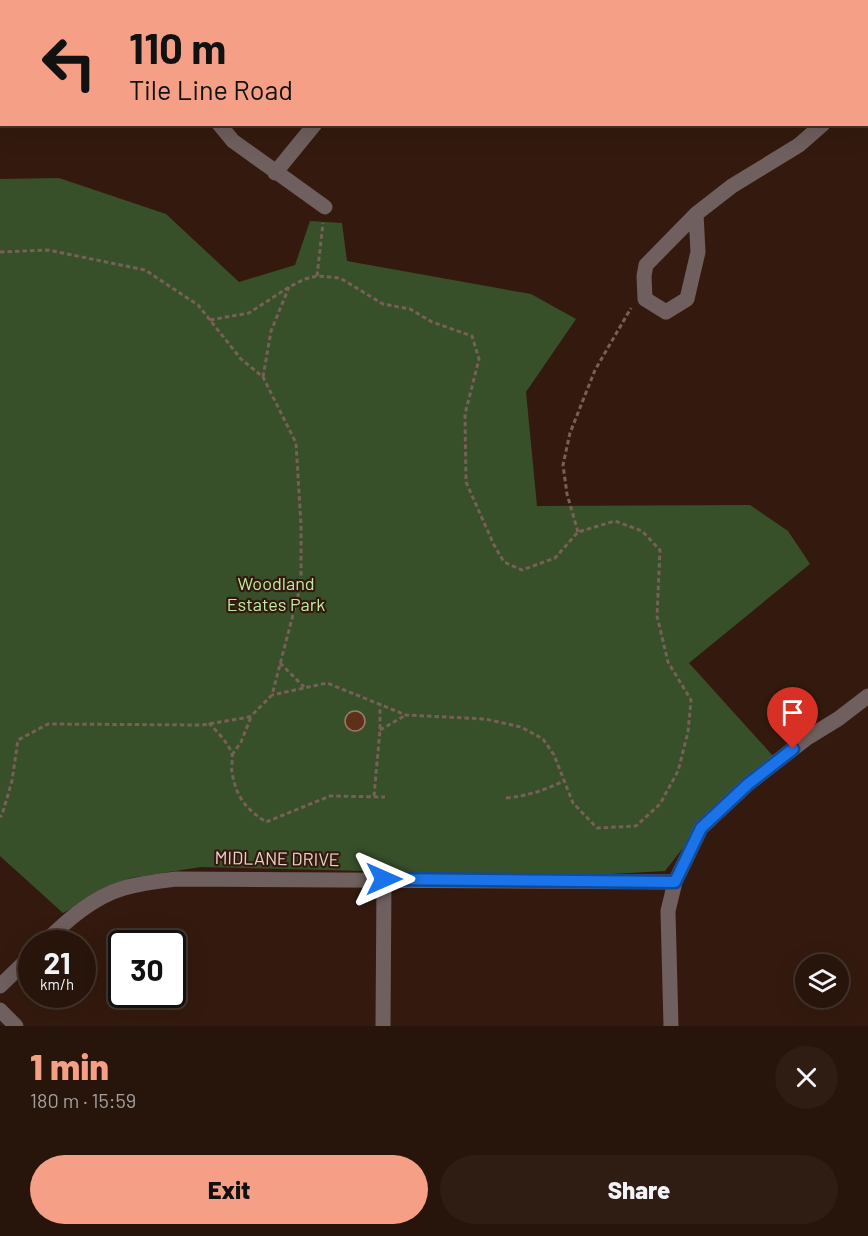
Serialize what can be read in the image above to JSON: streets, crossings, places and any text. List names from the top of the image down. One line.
{"streets":{"street":["MIDLANE DRIVE"]},"parks":["Woodland Estates Park"],"page":{"turn":["110 m","Tile Line Road"],"speed":"21 km/h","limit":"30","heading":["1 min","180 m · 15:59"],"buttons":["Exit","Share"]}}
